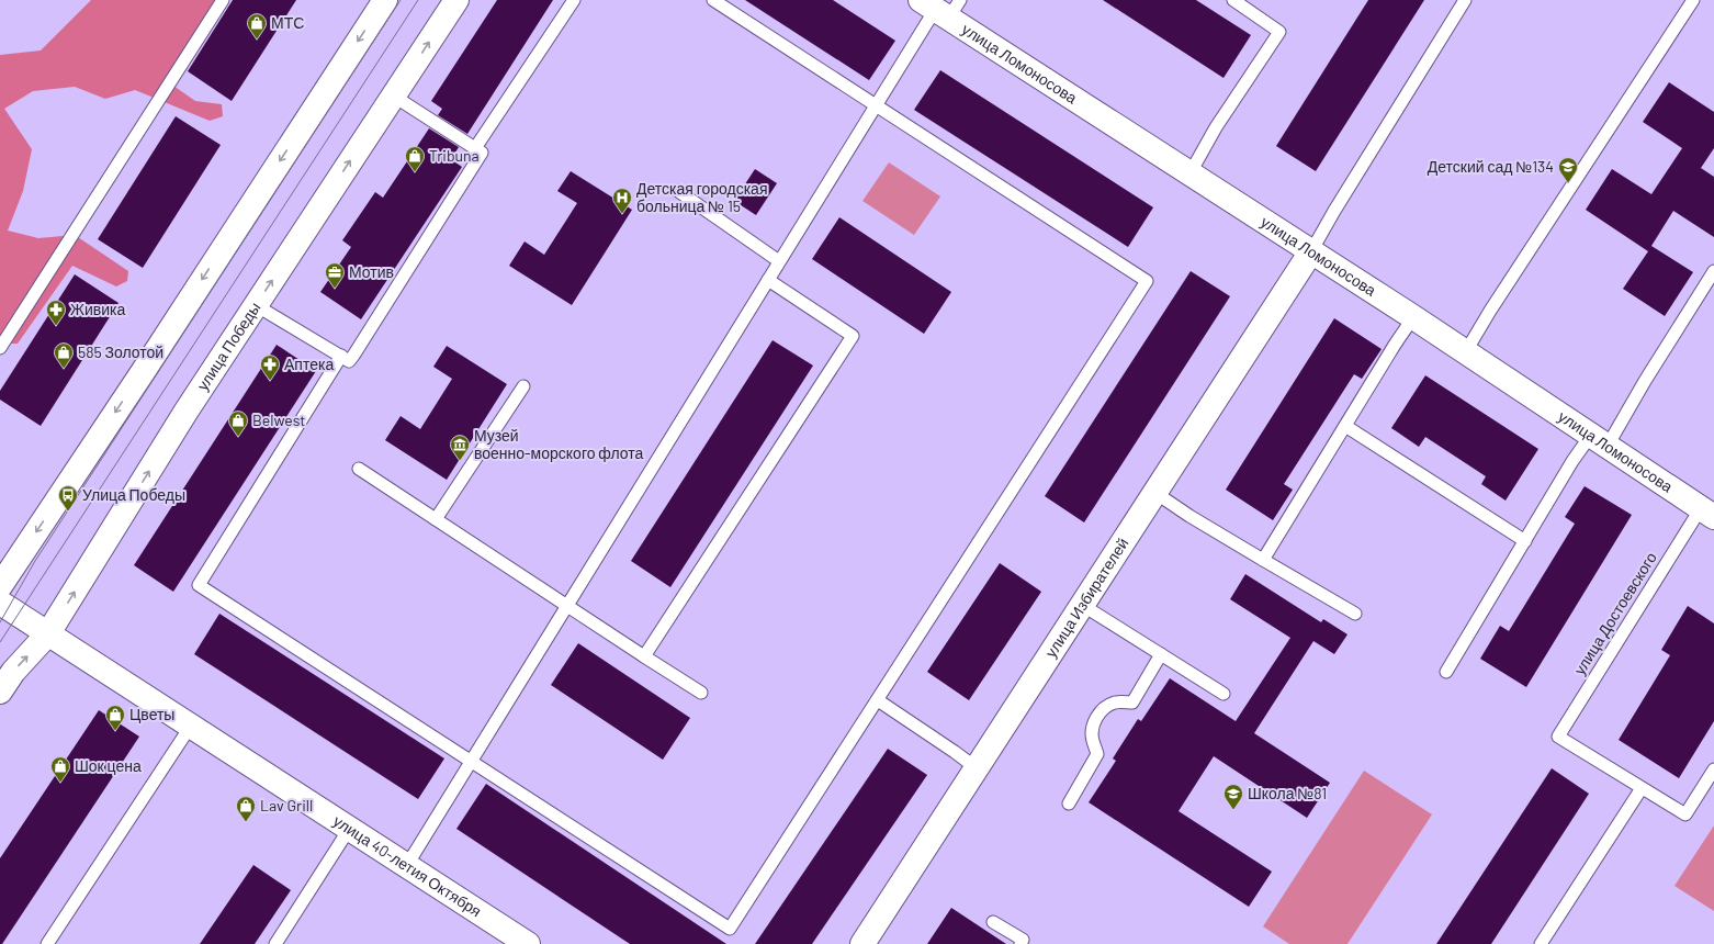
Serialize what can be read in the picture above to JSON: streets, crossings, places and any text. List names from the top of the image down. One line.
{"streets":{"main road":["улица Ломоносова","улица Победы","улица Избирателей","улица 40-летия Октября"],"lane":["улица Достоевского"]},"crossings":[["улица Ломоносова","улица Избирателей"],["улица Ломоносова","улица Достоевского"],["улица Победы","улица 40-летия Октября"]],"places":{"shop":["МТС","Tribuna","585 Золотой","Belwest","Цветы","Шок цена","Lav Grill"],"school or university":["Детский сад №134","Школа №81"],"hospital":["Детская городская больница № 15"],"office":["Мотив"],"pharmacy":["Живика","Аптека"],"museum":["Музей военно-морского флота"],"bus stop":["Улица Победы"]}}
